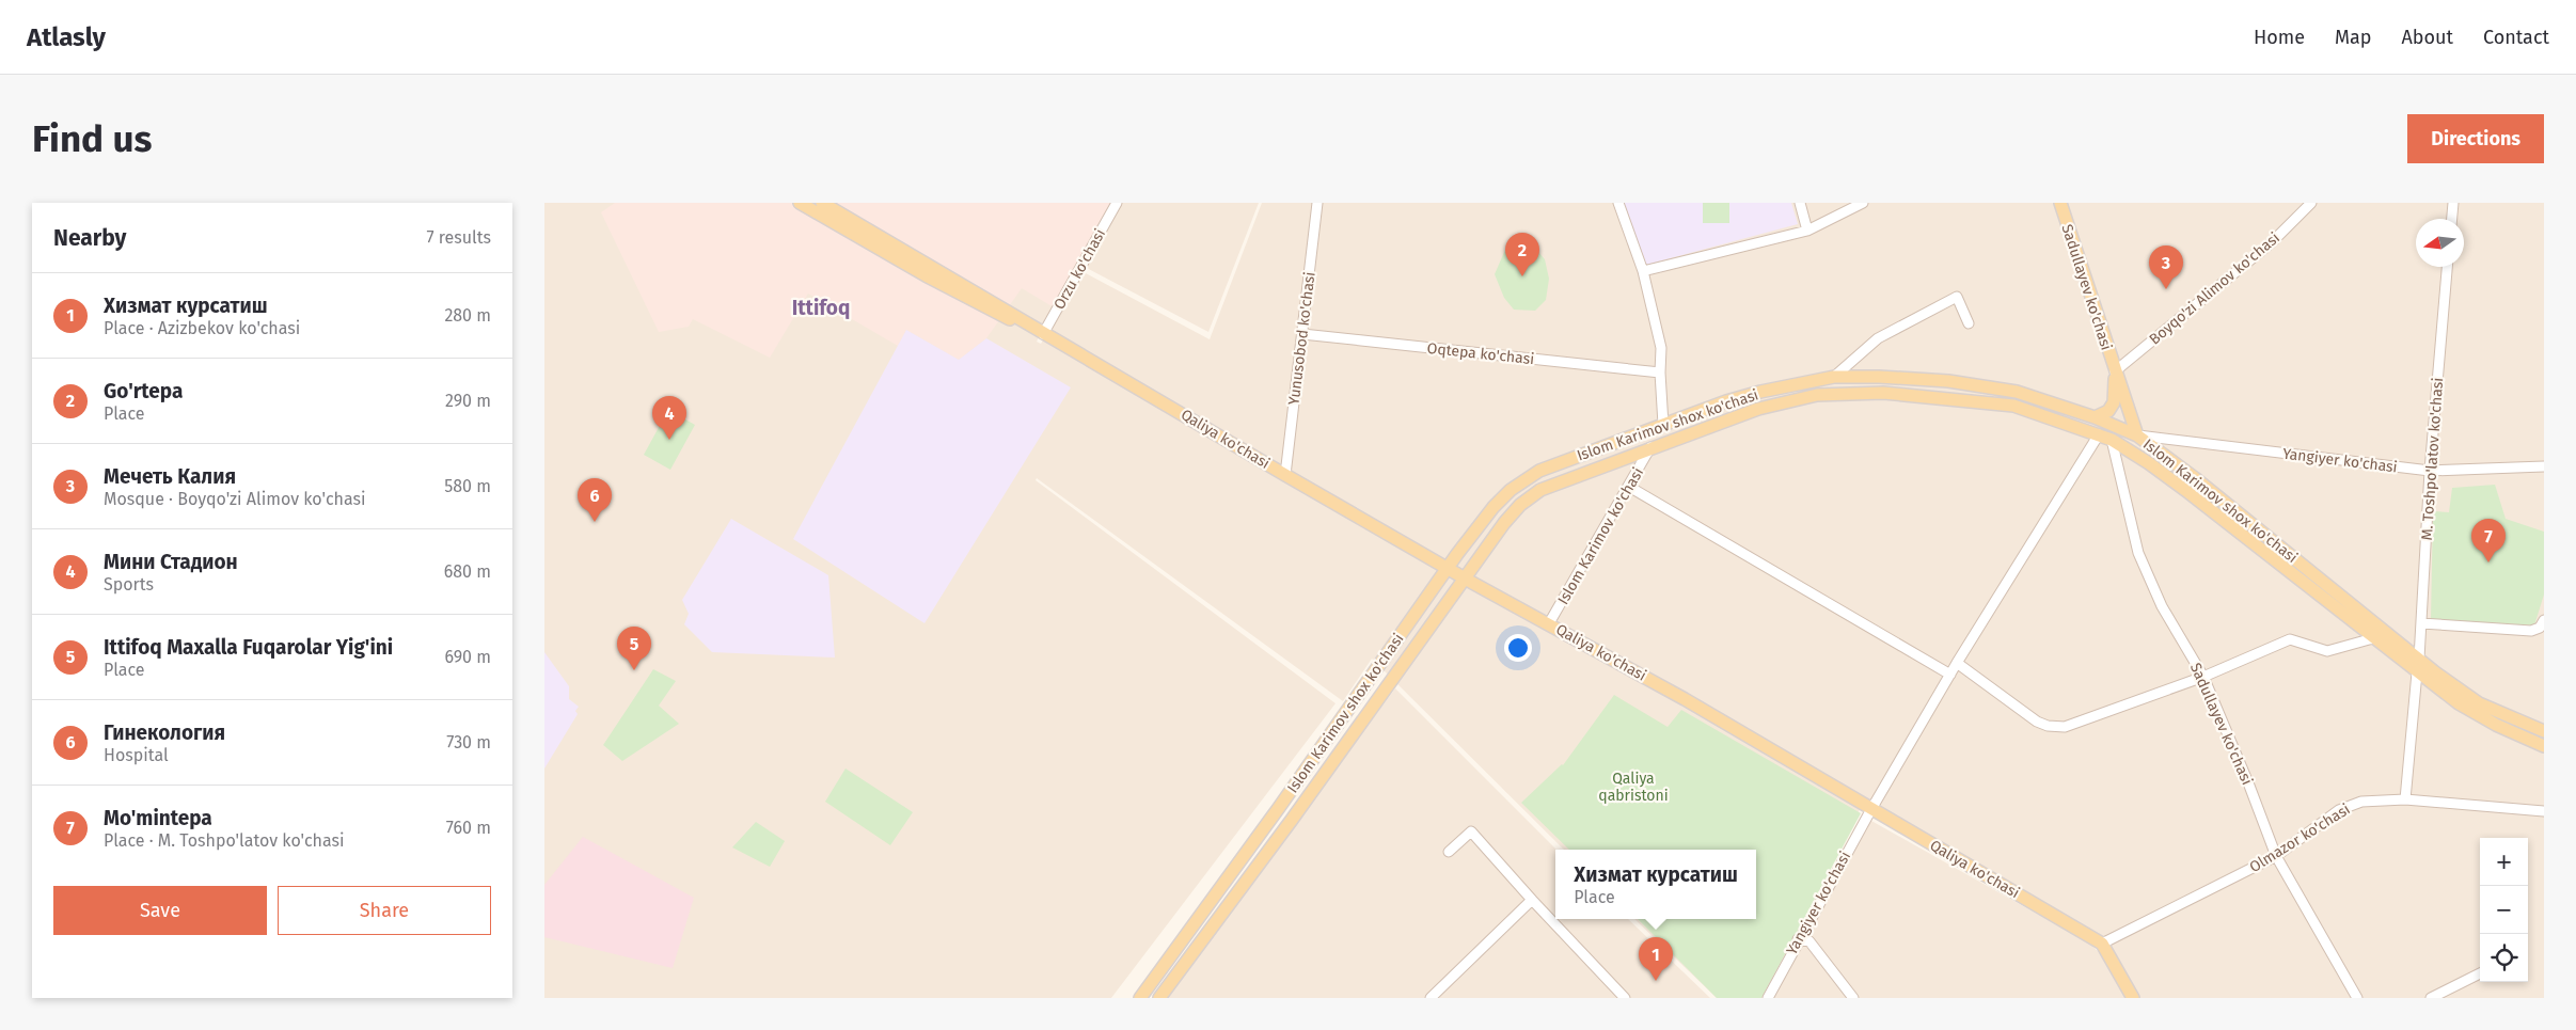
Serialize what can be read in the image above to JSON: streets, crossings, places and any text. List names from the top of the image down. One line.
{"streets":{"main road":["Sadullayev ko'chasi","Islom Karimov shox ko'chasi","Qaliya ko'chasi"],"street":["Orzu ko'chasi","Boyqo'zi Alimov ko'chasi","Yunusobod ko'chasi","Oqtepa ko'chasi","M. Toshpo'latov ko'chasi","Yangiyer ko'chasi","Islom Karimov ko'chasi","Olmazor ko'chasi"]},"crossings":[["Orzu ko'chasi","Qaliya ko'chasi"],["Sadullayev ko'chasi","Boyqo'zi Alimov ko'chasi"],["Sadullayev ko'chasi","Islom Karimov shox ko'chasi"],["Sadullayev ko'chasi","Yangiyer ko'chasi"],["Sadullayev ko'chasi","Olmazor ko'chasi"],["Yunusobod ko'chasi","Oqtepa ko'chasi"],["Yunusobod ko'chasi","Qaliya ko'chasi"],["Islom Karimov shox ko'chasi","Qaliya ko'chasi"],["Islom Karimov shox ko'chasi","M. Toshpo'latov ko'chasi"],["Islom Karimov shox ko'chasi","Yangiyer ko'chasi"],["Islom Karimov shox ko'chasi","Islom Karimov ko'chasi"],["Qaliya ko'chasi","Yangiyer ko'chasi"],["Qaliya ko'chasi","Islom Karimov ko'chasi"],["Qaliya ko'chasi","Olmazor ko'chasi"],["M. Toshpo'latov ko'chasi","Yangiyer ko'chasi"]],"districts":["Ittifoq"],"parks":["Qaliya qabristoni"],"north":"left","page":{"header":"Atlasly","nav":["Home","Map","About","Contact"],"buttons":["Directions",["Save","Share"]],"title":"Find us","heading":["Nearby","7 results"],"pins":["2","3","4","6","7","5","1"],"list":[{"mark":"1","name":"Хизмат курсатиш","note":"Place · Azizbekov ko'chasi","value":"280 m"},{"mark":"2","name":"Go'rtepa","note":"Place","value":"290 m"},{"mark":"3","name":"Мечеть Калия","note":"Mosque · Boyqo'zi Alimov ko'chasi","value":"580 m"},{"mark":"4","name":"Мини Стадион","note":"Sports","value":"680 m"},{"mark":"5","name":"Ittifoq Maxalla Fuqarolar Yig'ini","note":"Place","value":"690 m"},{"mark":"6","name":"Гинекология","note":"Hospital","value":"730 m"},{"mark":"7","name":"Mo'mintepa","note":"Place · M. Toshpo'latov ko'chasi","value":"760 m"}],"map_buttons":["+","−"],"popup":["Хизмат курсатиш","Place"]}}
